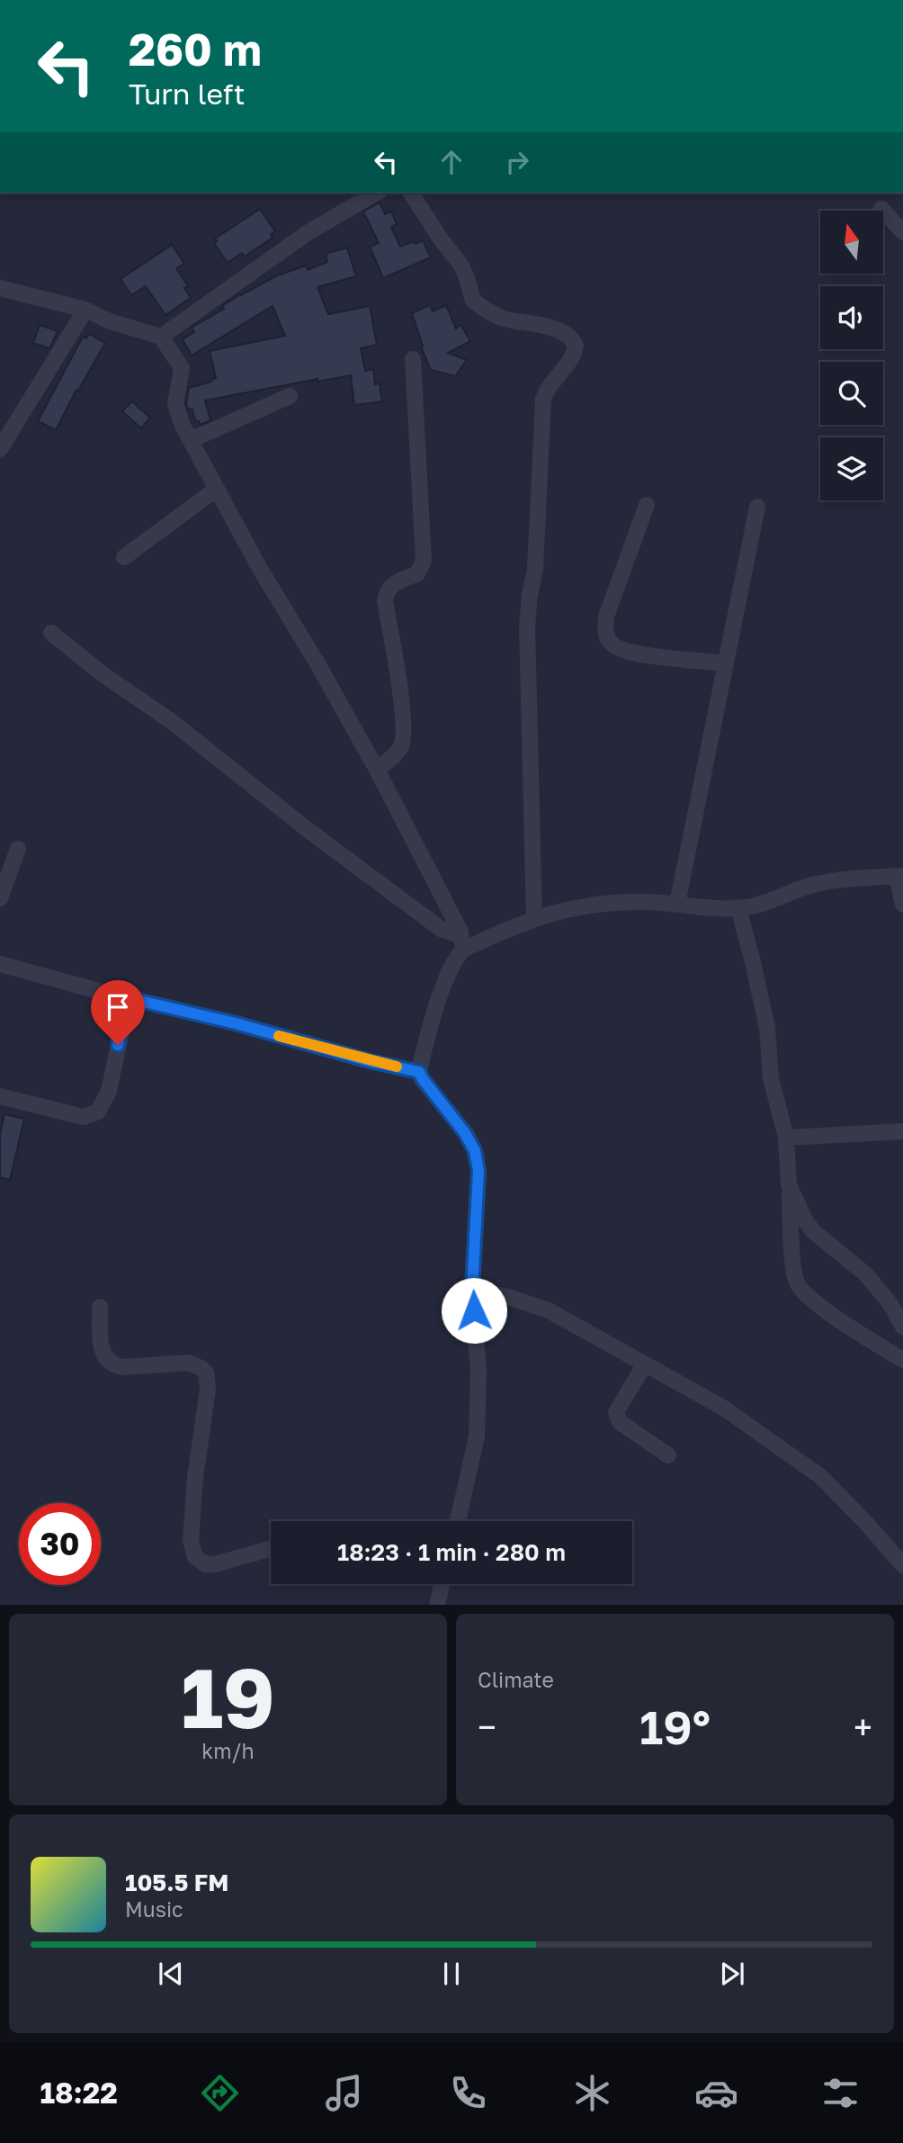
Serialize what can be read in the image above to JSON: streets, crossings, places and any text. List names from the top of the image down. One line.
{"north":"top","page":{"turn":["260 m","Turn left"],"limit":"30","trip":"18:23 · 1 min · 280 m","tile":[["19","km/h"],"Climate"],"heat":["−","19°","+"],"song":["105.5 FM","Music"],"tabs":"18:22"}}
